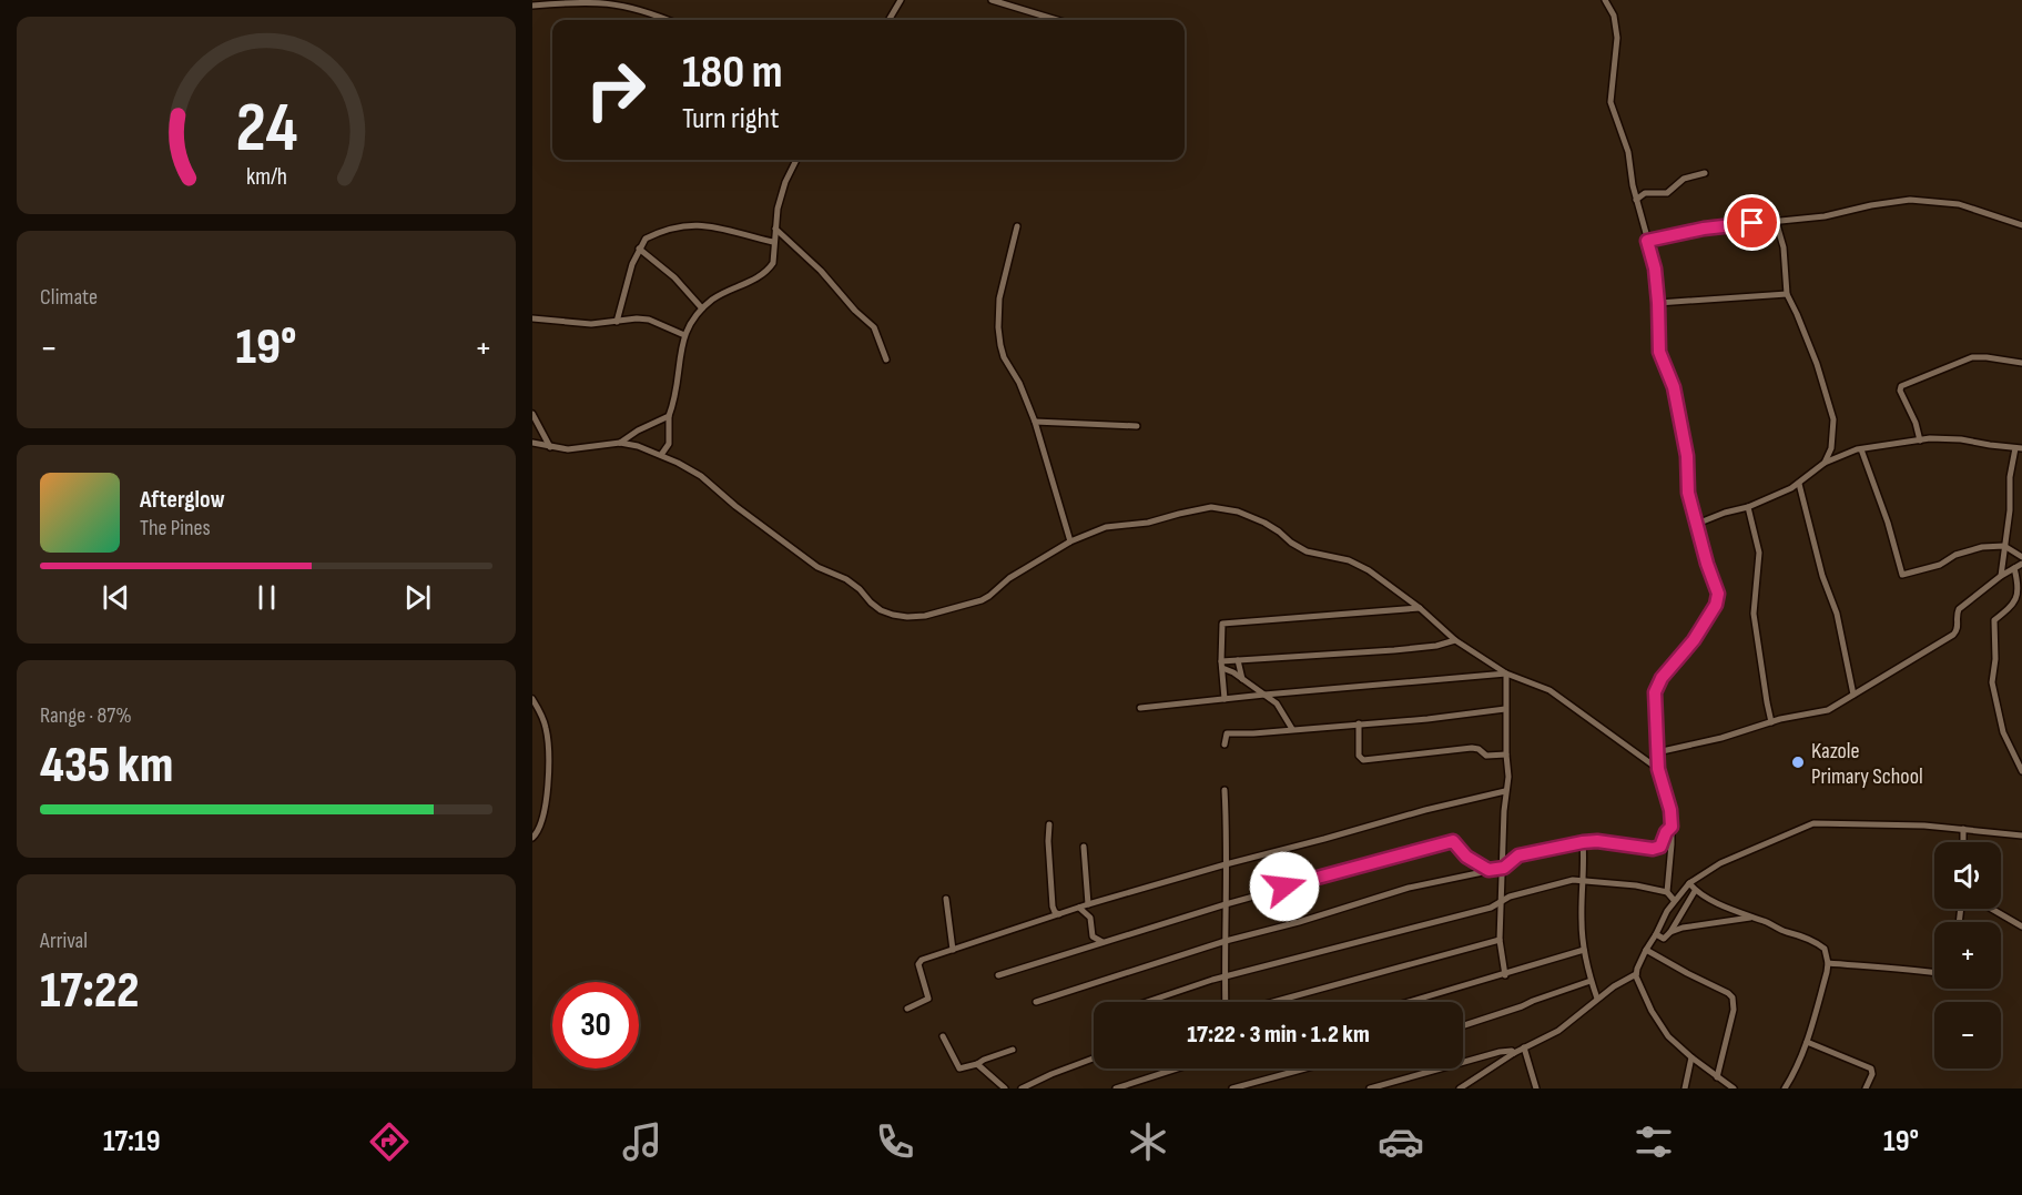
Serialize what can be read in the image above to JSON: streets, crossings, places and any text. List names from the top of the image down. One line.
{"places":["Kazole Primary School"],"page":{"turn":["180 m","Turn right"],"tile":["Climate",["Range · 87%","435 km"],["Arrival","17:22"]],"heat":["−","19°","+"],"song":["Afterglow","The Pines"],"map_buttons":["+","−"],"limit":"30","trip":"17:22 · 3 min · 1.2 km","tabs":["17:19","19°"],"gauge":["24","km/h"]}}
